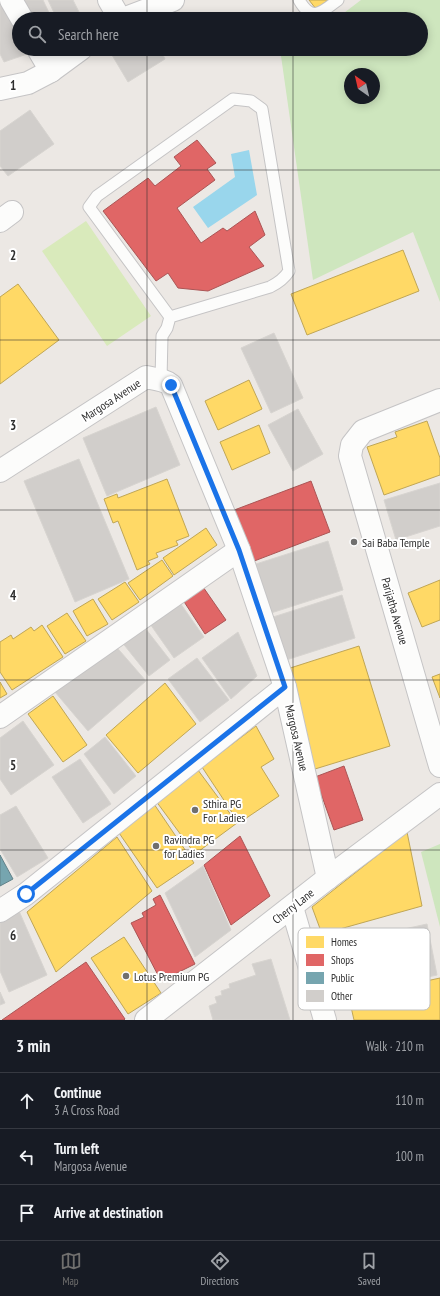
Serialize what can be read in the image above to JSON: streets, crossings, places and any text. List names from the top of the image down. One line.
{"streets":{"street":["Margosa Avenue","Parijatha Avenue","Cherry Lane"]},"crossings":[["Margosa Avenue","Cherry Lane"]],"places":["Sai Baba Temple","Sthira PG For Ladies","Ravindra PG for Ladies","Lotus Premium PG"],"legend":["Homes","Shops","Public","Other"],"north":"top left","page":{"search":"Search here","heading":["3 min","Walk · 210 m"],"list":[["Continue","3 A Cross Road","110 m"],["Turn left","Margosa Avenue","100 m"],"Arrive at destination"],"nav":["Map","Directions","Saved"]},"grid":{"rows":["1","2","3","4","5","6"]}}
